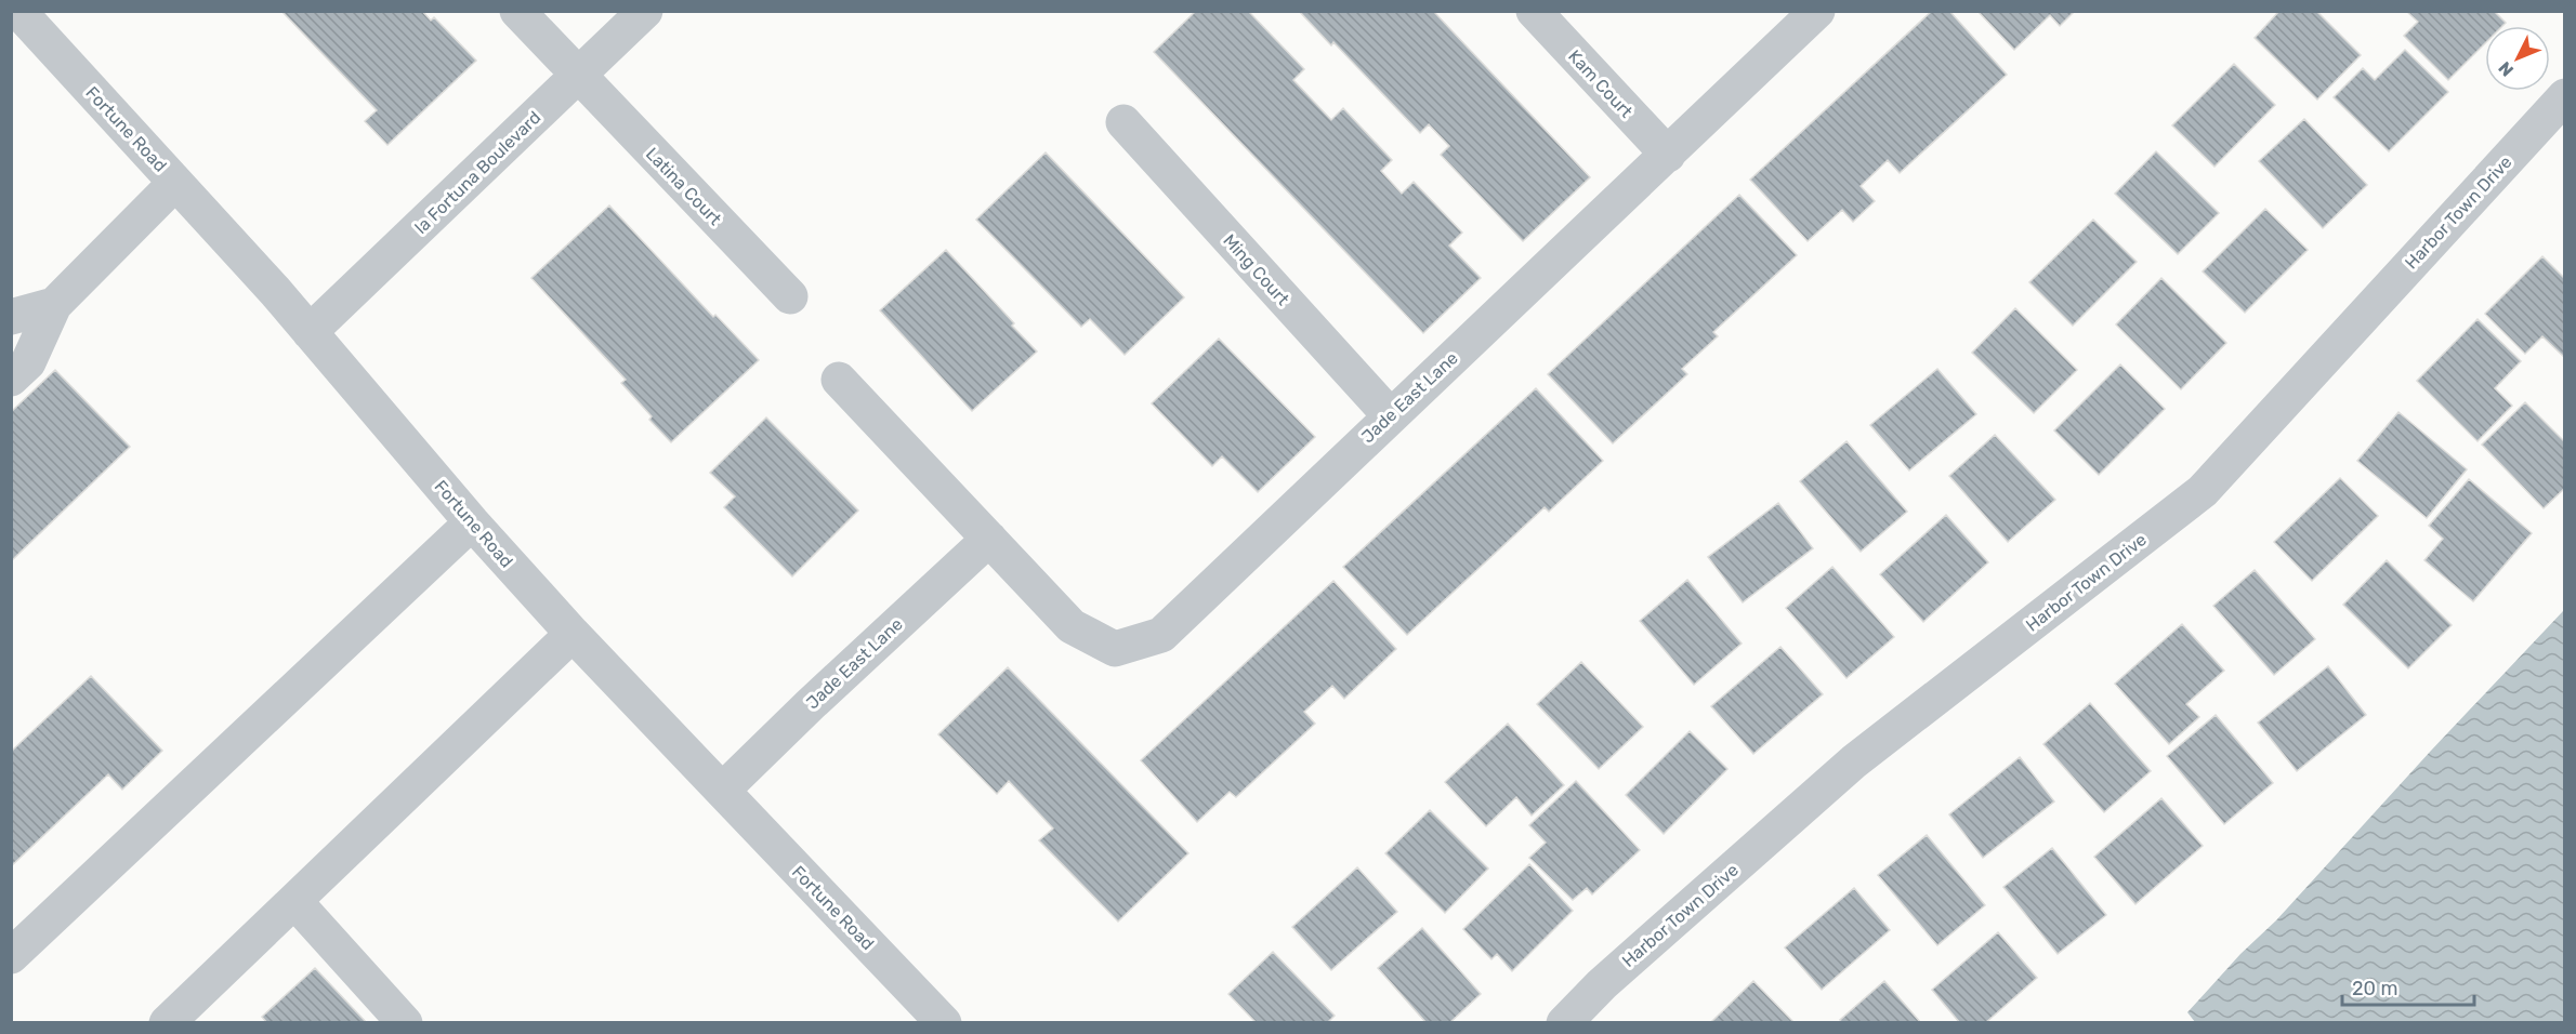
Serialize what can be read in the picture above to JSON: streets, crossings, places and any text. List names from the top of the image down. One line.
{"streets":{"street":["Kam Court","Fortune Road","la Fortuna Boulevard","Latina Court","Harbor Town Drive","Ming Court","Jade East Lane"]},"crossings":[["Kam Court","Jade East Lane"],["Fortune Road","la Fortuna Boulevard"],["Fortune Road","Jade East Lane"],["la Fortuna Boulevard","Latina Court"],["Ming Court","Jade East Lane"]],"scale_bar":"20 m","north":"bottom left"}
